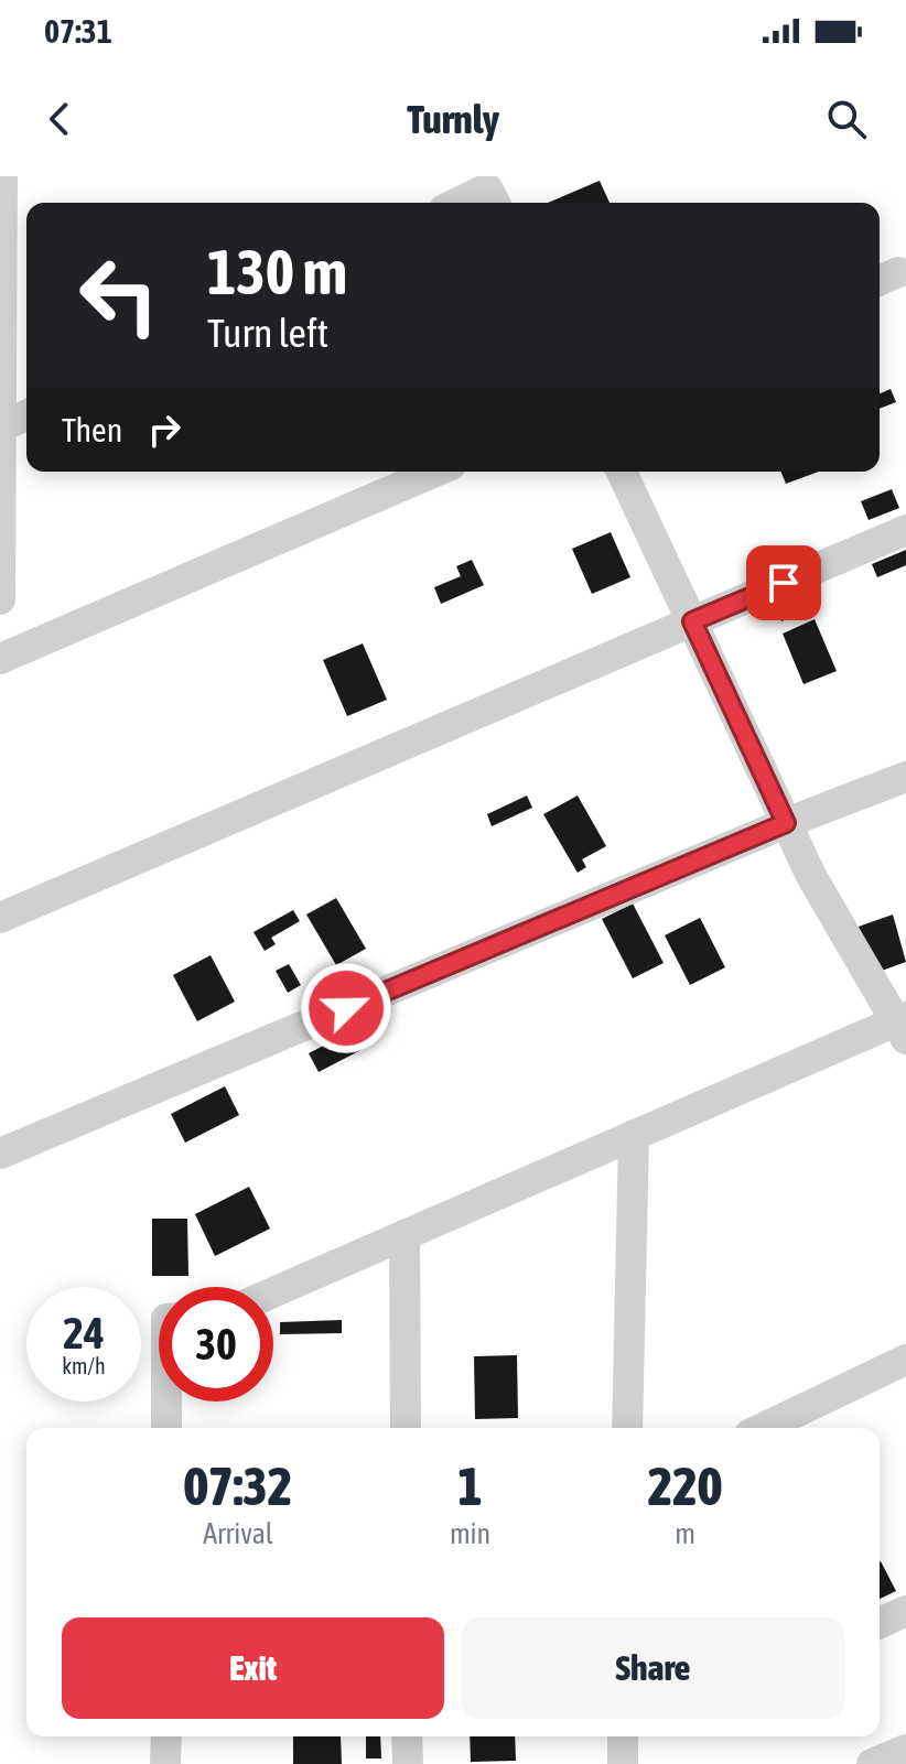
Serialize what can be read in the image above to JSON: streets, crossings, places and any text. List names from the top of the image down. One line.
{"page":{"status":"07:31","header":"Turnly","turn":["130 m","Turn left"],"then":"Then","speed":"24 km/h","limit":"30","eta":["07:32","Arrival","1","min","220","m"],"buttons":["Exit","Share"]}}
